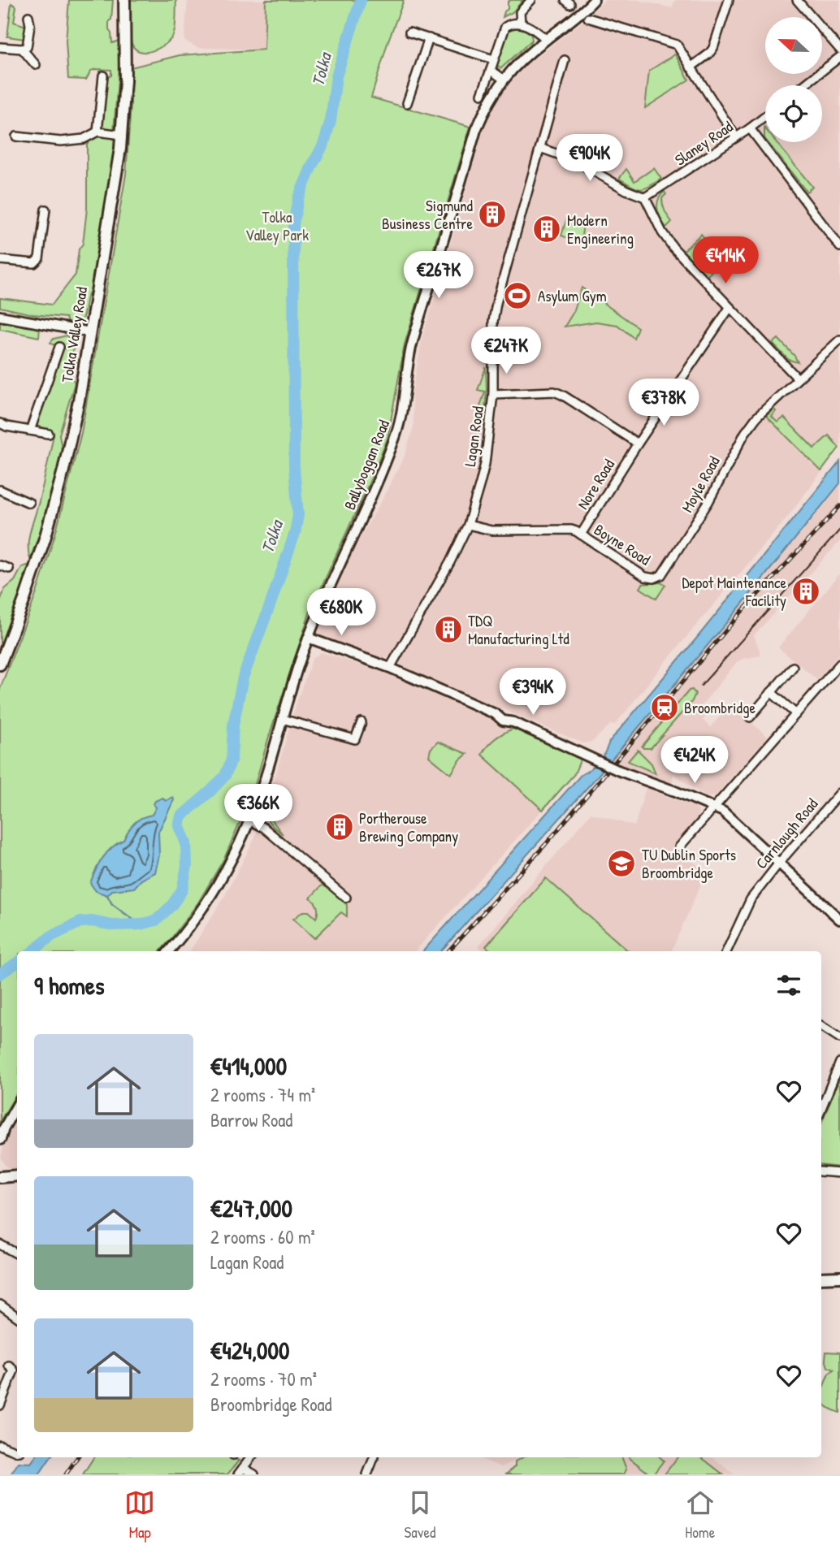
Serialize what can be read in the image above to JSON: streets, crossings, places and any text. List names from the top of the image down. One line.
{"streets":{"main road":["Tolka Valley Road"],"street":["Slaney Road","Lagan Road","Ballyboggan Road","Nore Road","Moyle Road","Boyne Road","Carnlough Road"]},"crossings":[["Lagan Road","Boyne Road"],["Nore Road","Boyne Road"],["Moyle Road","Boyne Road"]],"water":["Tolka"],"parks":["Tolka Valley Park"],"places":{"building":["Sigmund Business Centre","Modern Engineering","Depot Maintenance Facility","TDQ Manufacturing Ltd","Portherouse Brewing Company"],"sports":["Asylum Gym"],"station":["Broombridge"],"school or university":["TU Dublin Sports Broombridge"]},"north":"left","page":{"price":["€904K","€414K","€267K","€247K","€378K","€680K","€394K","€424K","€366K"],"heading":"9 homes","list":[{"name":"€414,000","note":"2 rooms · 74 m² · Barrow Road"},{"name":"€247,000","note":"2 rooms · 60 m² · Lagan Road"},{"name":"€424,000","note":"2 rooms · 70 m² · Broombridge Road"}],"tabs":["Map","Saved","Home"]}}
